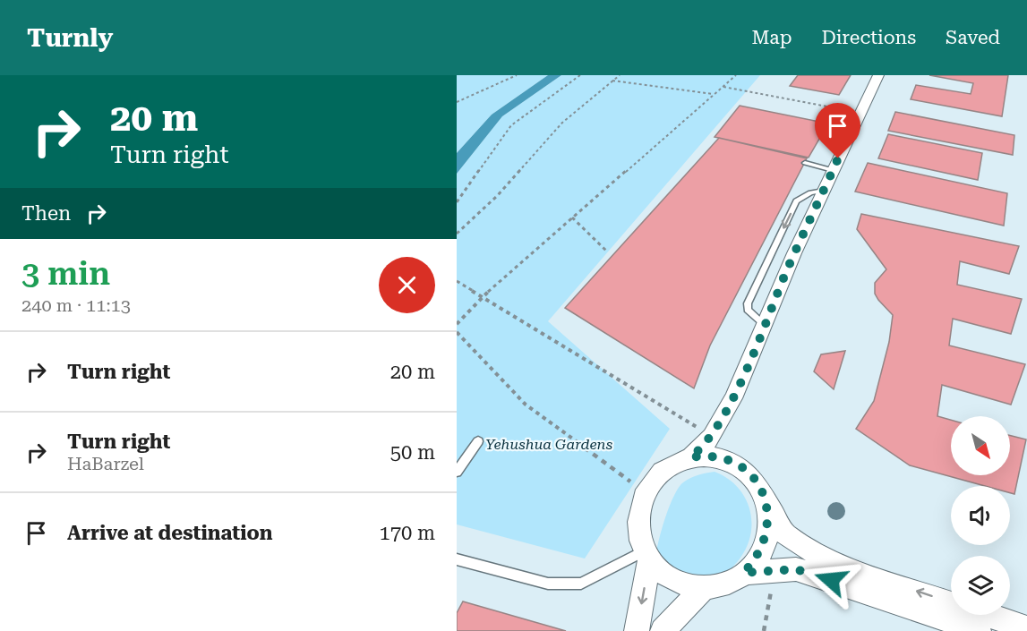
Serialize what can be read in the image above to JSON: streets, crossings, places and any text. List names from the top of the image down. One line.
{"parks":["Yehushua Gardens"],"north":"bottom right","page":{"header":"Turnly","nav":["Map","Directions","Saved"],"turn":["20 m","Turn right"],"then":"Then","heading":["3 min","240 m · 11:13"],"list":[{"name":"Turn right","value":"20 m"},{"name":"Turn right","note":"HaBarzel","value":"50 m"},{"name":"Arrive at destination","value":"170 m"}]}}
